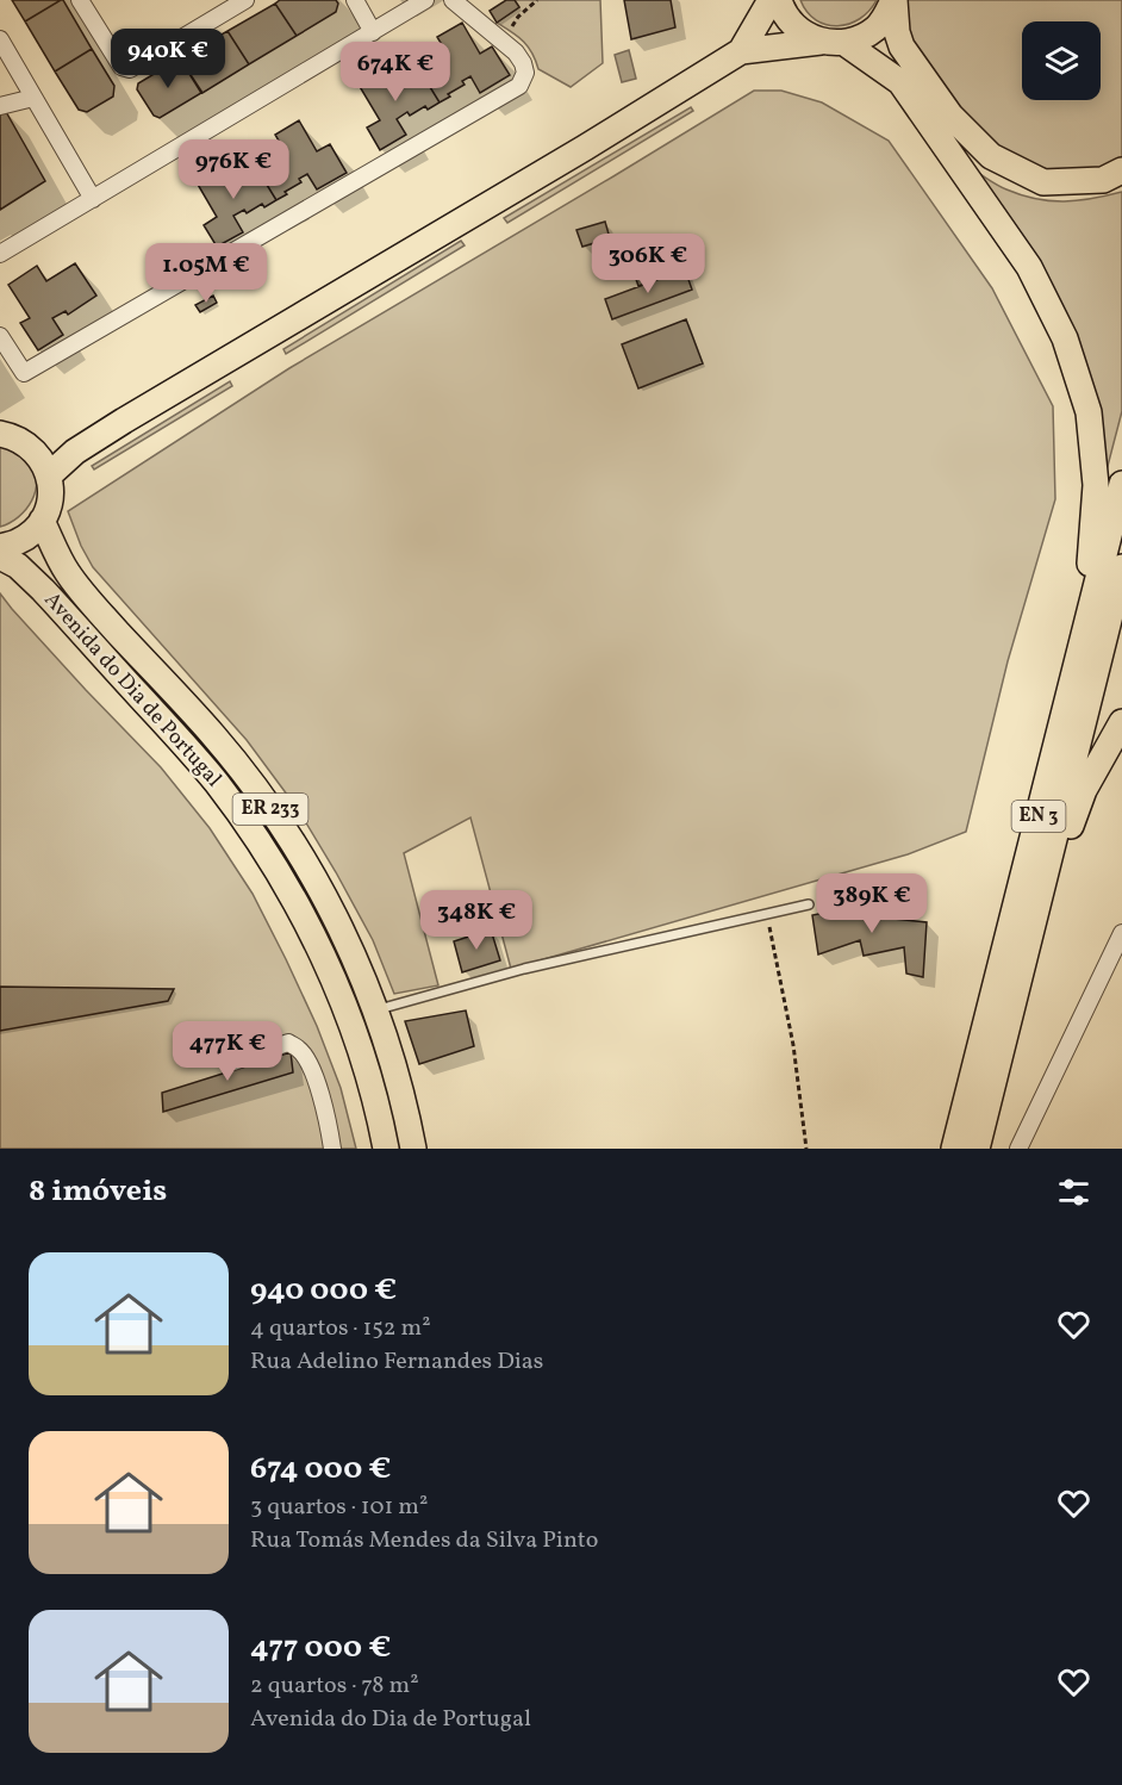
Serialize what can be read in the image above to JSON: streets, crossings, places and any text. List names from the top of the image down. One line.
{"streets":{"main road":["Avenida do Dia de Portugal","ER 233","EN 3"]},"page":{"price":["940K €","674K €","976K €","306K €","1.05M €","389K €","348K €","477K €"],"heading":"8 imóveis","list":[{"name":"940 000 €","note":"4 quartos · 152 m² · Rua Adelino Fernandes Dias"},{"name":"674 000 €","note":"3 quartos · 101 m² · Rua Tomás Mendes da Silva Pinto"},{"name":"477 000 €","note":"2 quartos · 78 m² · Avenida do Dia de Portugal"}]}}
